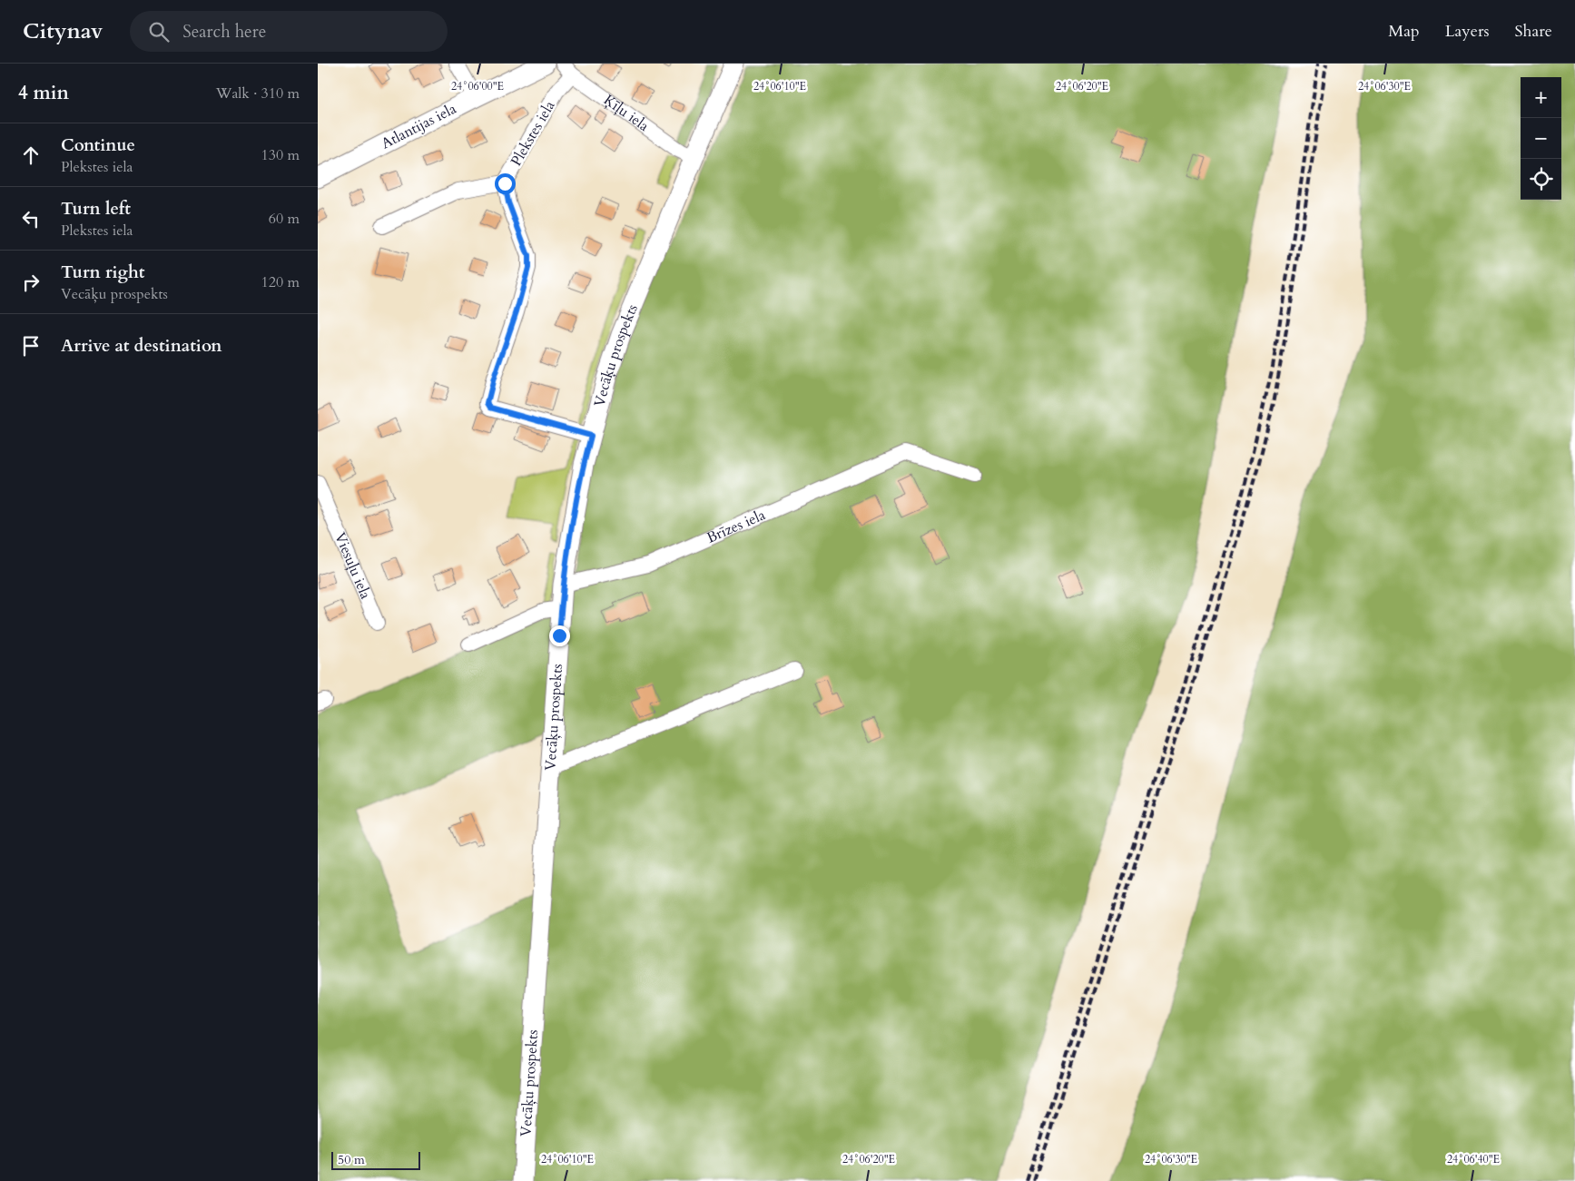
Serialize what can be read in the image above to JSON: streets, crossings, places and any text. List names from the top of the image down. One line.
{"streets":{"main road":["Atlantijas iela","Vecāķu prospekts"],"street":["Ķīļu iela","Plekstes iela","Brīzes iela","Viesuļu iela"]},"crossings":[["Ķīļu iela","Plekstes iela"],["Ķīļu iela","Vecāķu prospekts"],["Plekstes iela","Vecāķu prospekts"],["Vecāķu prospekts","Brīzes iela"]],"scale_bar":"50 m","page":{"header":"Citynav","search":"Search here","nav":["Map","Layers","Share"],"heading":["4 min","Walk · 310 m"],"map_buttons":["+","−"],"list":[["Continue","Plekstes iela","130 m"],["Turn left","Plekstes iela","60 m"],["Turn right","Vecāķu prospekts","120 m"],"Arrive at destination"],"scale":"50 m"},"coordinates":["24°06'00\"E","24°06'10\"E","24°06'20\"E","24°06'30\"E","24°06'40\"E"]}
